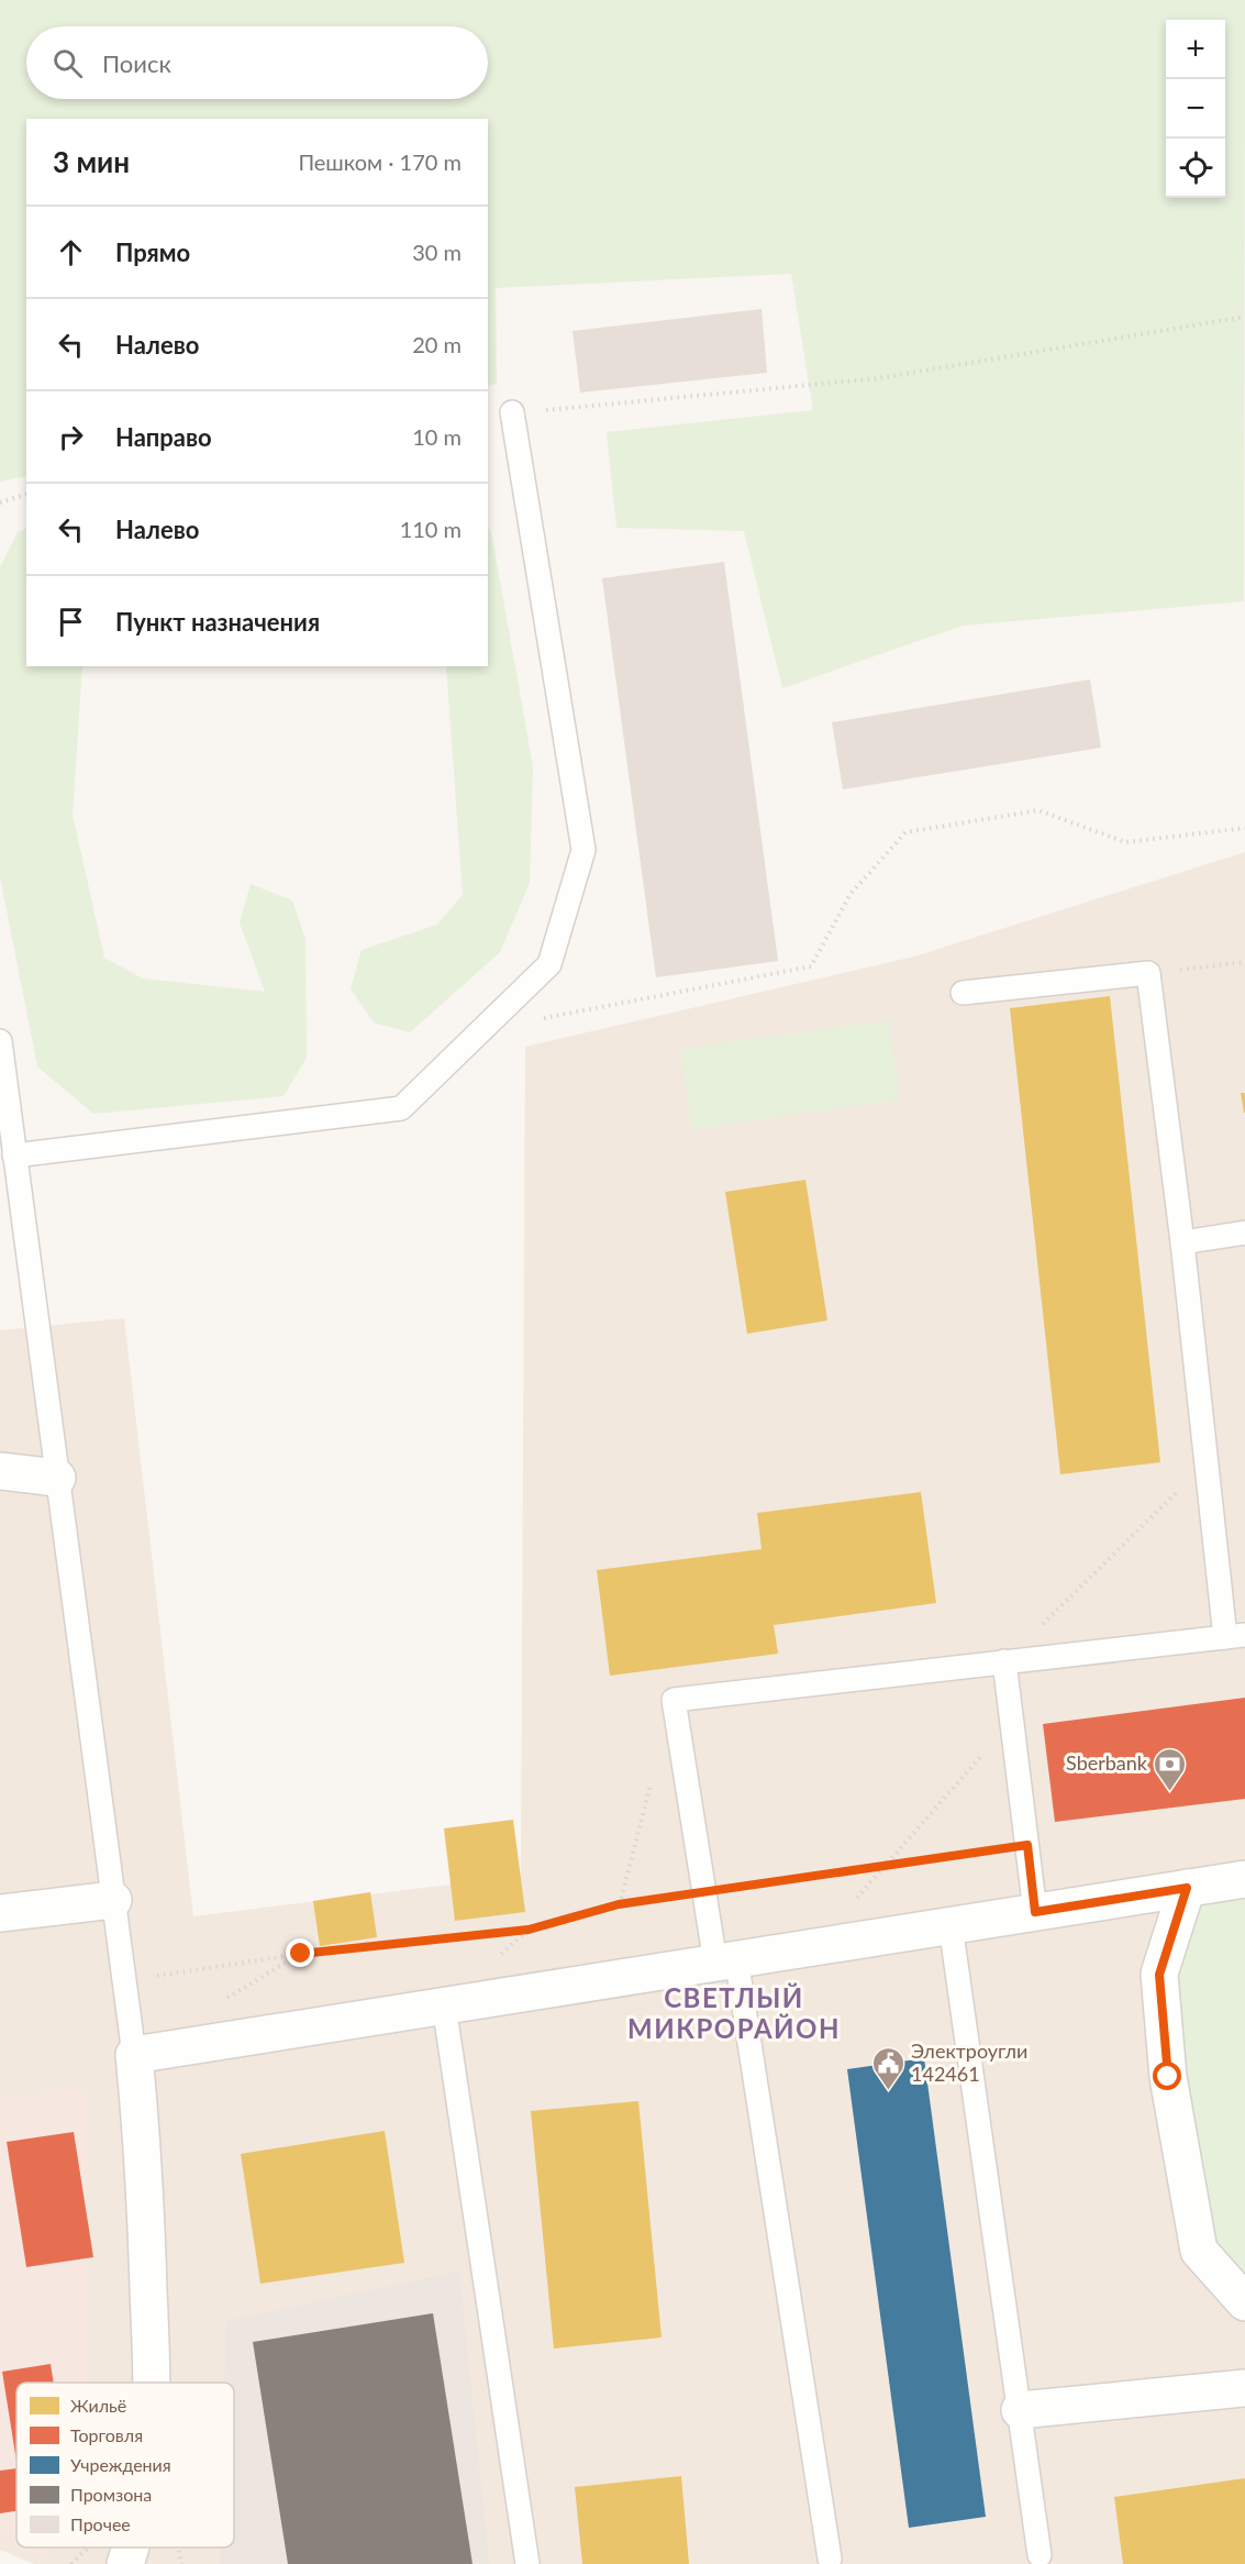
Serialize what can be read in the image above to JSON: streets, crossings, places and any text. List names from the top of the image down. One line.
{"districts":["СВЕТЛЫЙ МИКРОРАЙОН"],"places":{"bank":["Sberbank"],"public building":["Электроугли 142461"]},"legend":["Жильё","Торговля","Учреждения","Промзона","Прочее"],"page":{"map_buttons":["+","−"],"search":"Поиск","heading":["3 мин","Пешком · 170 m"],"list":[["Прямо","30 m"],["Налево","20 m"],["Направо","10 m"],["Налево","110 m"],"Пункт назначения"]}}
